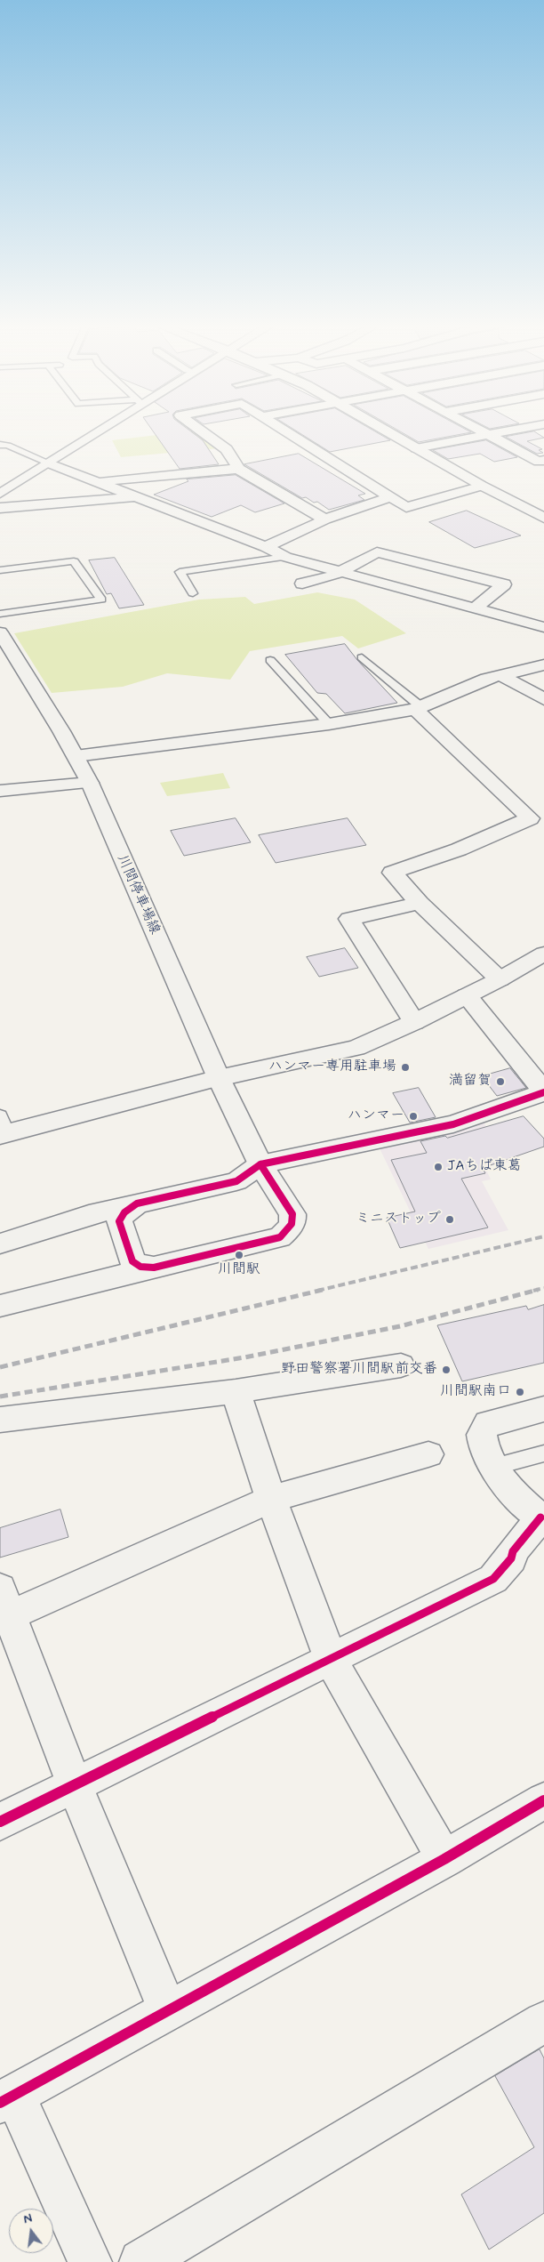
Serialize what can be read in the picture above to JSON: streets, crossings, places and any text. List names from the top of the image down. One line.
{"streets":{"street":["川間停車場線"]},"places":["ハンマー専用駐車場","満留賀","ハンマー","JAちば東葛","ミニストップ","川間駅","野田警察署川間駅前交番","川間駅南口"],"north":"top"}
